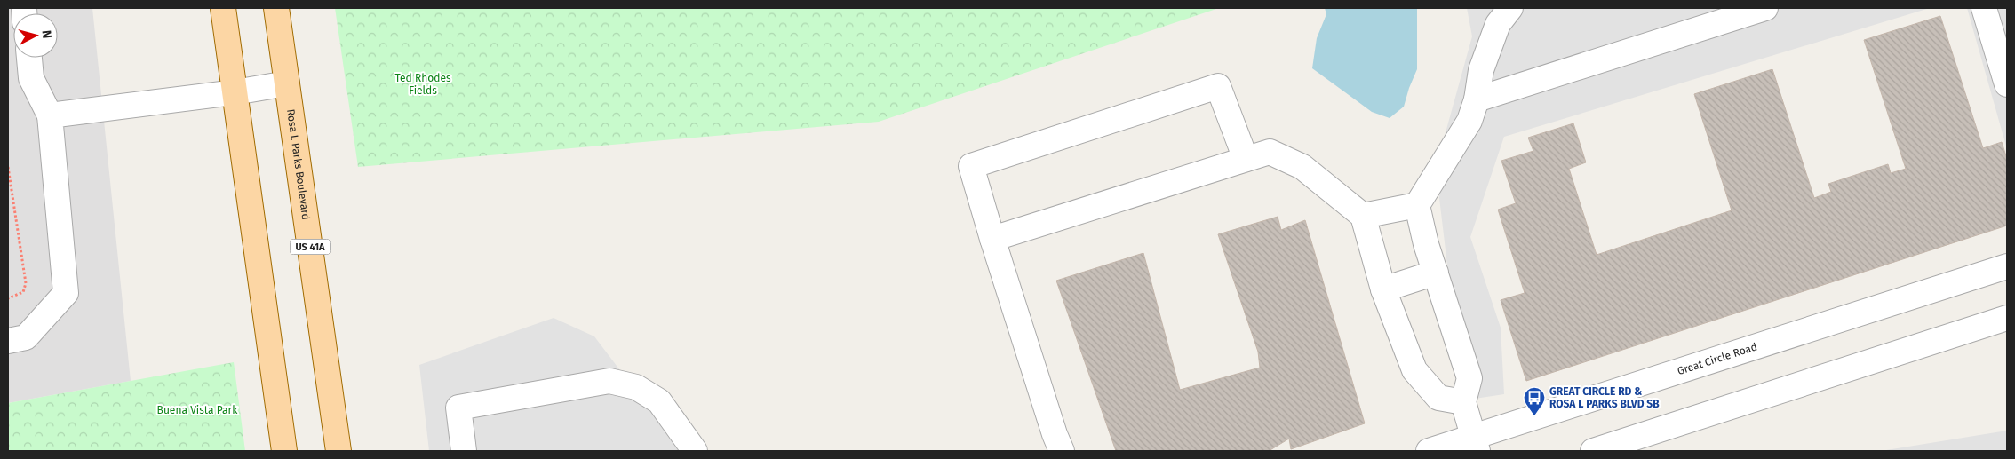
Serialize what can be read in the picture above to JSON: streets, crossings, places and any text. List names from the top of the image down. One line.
{"streets":{"main road":["Rosa L Parks Boulevard","US 41A"],"street":["Great Circle Road"]},"parks":["Ted Rhodes Fields","Buena Vista Park"],"places":{"bus stop":["GREAT CIRCLE RD & ROSA L PARKS BLVD SB"]},"north":"right"}
